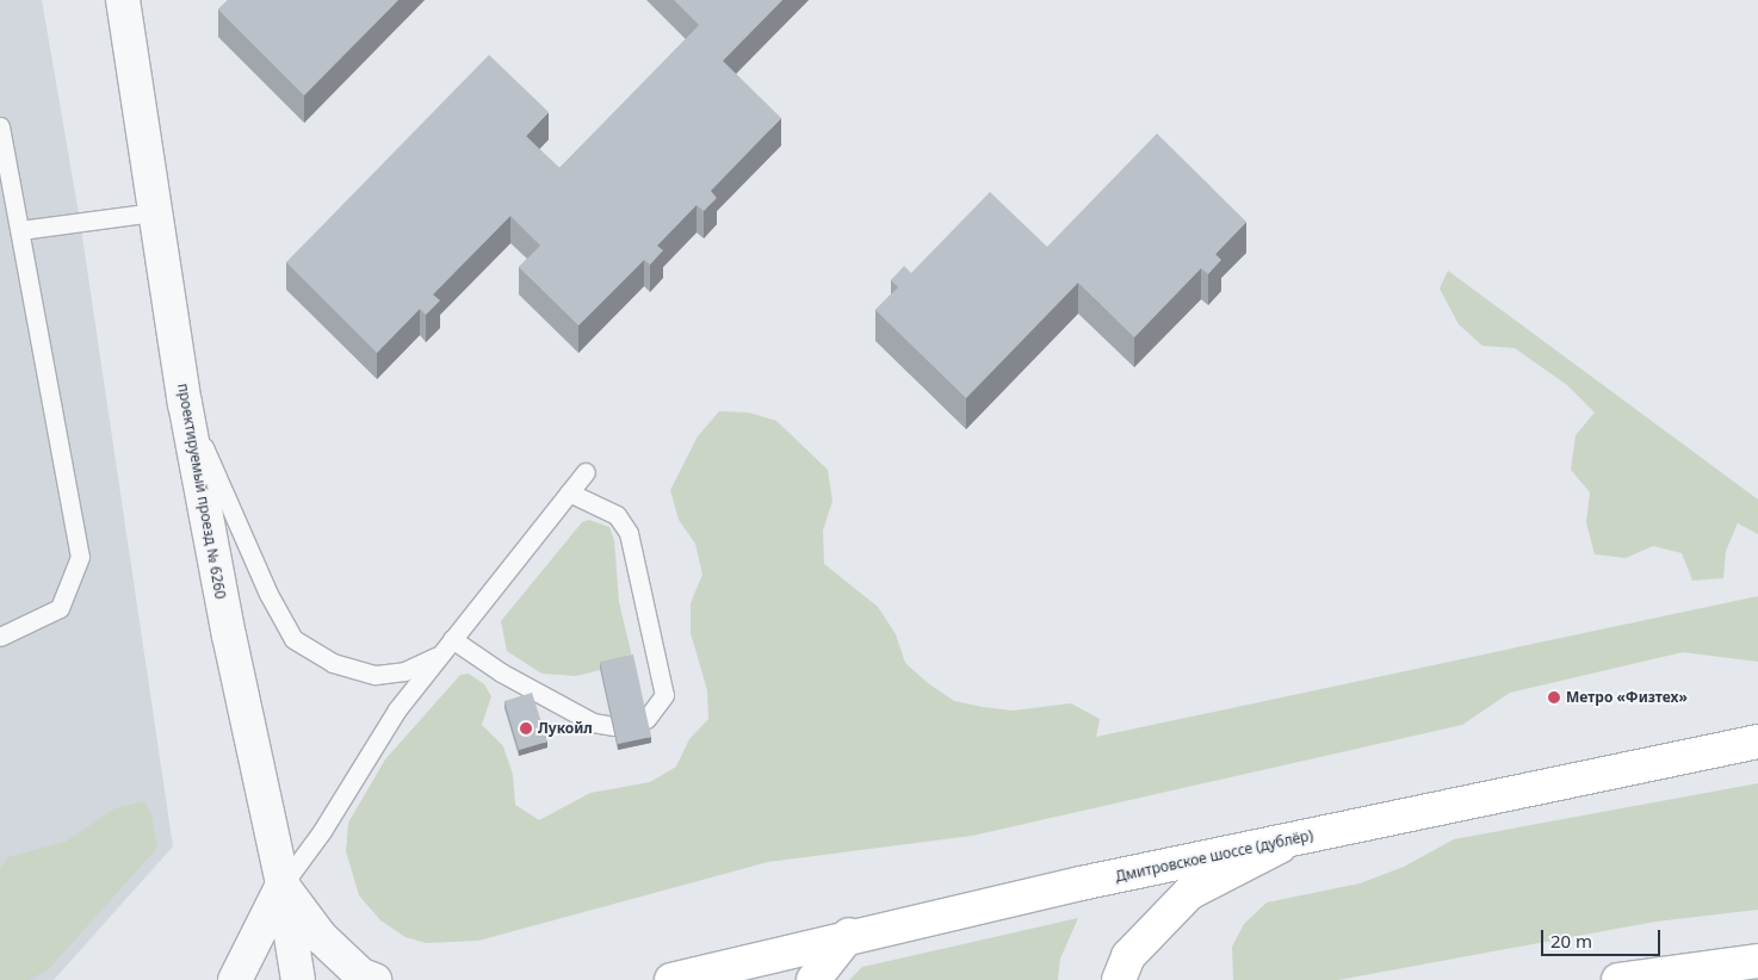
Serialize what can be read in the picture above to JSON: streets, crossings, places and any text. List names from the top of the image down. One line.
{"streets":{"main road":["Дмитровское шоссе (дублёр)"],"street":["проектируемый проезд № 6260"]},"places":["Метро «Физтех»","Лукойл"],"scale_bar":"20 m"}
